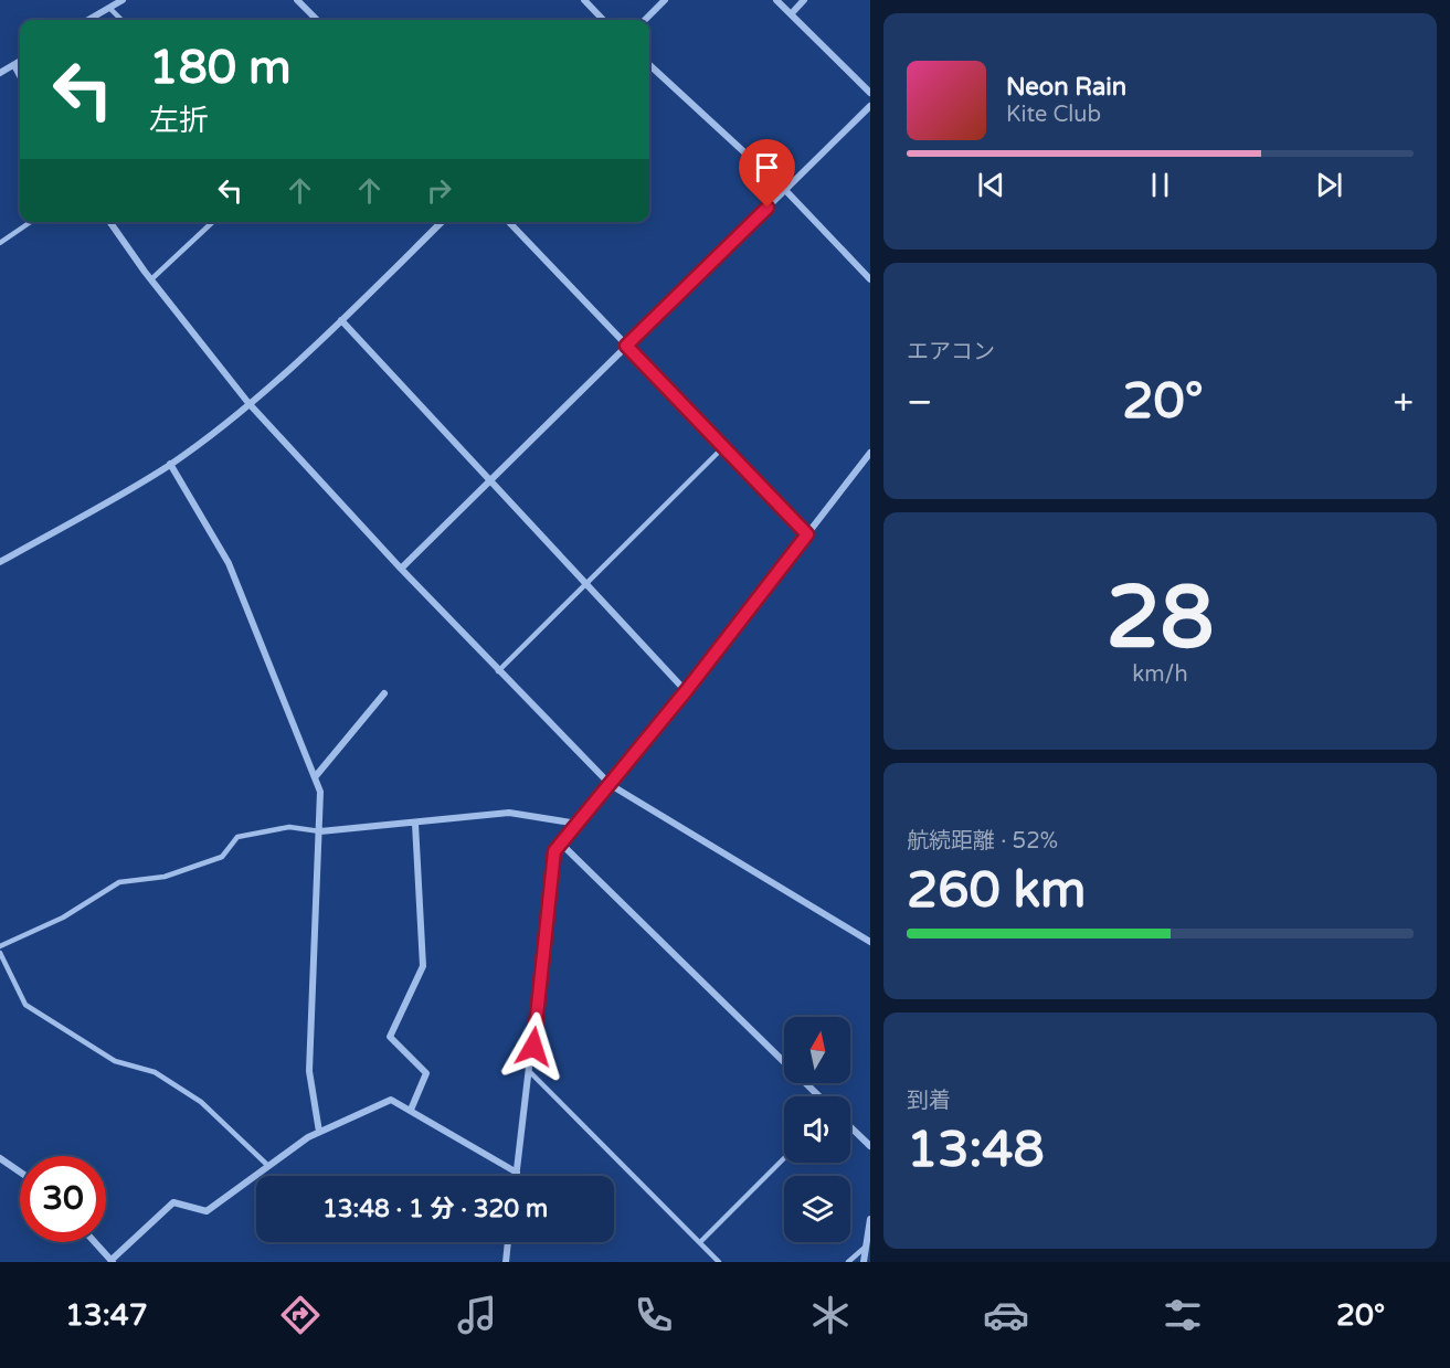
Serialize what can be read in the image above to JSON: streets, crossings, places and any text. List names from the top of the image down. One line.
{"north":"top","page":{"turn":["180 m","左折"],"song":["Neon Rain","Kite Club"],"tile":["エアコン",["28","km/h"],["航続距離 · 52%","260 km"],["到着","13:48"]],"heat":["−","20°","+"],"limit":"30","trip":"13:48 · 1 分 · 320 m","tabs":["13:47","20°"]}}
